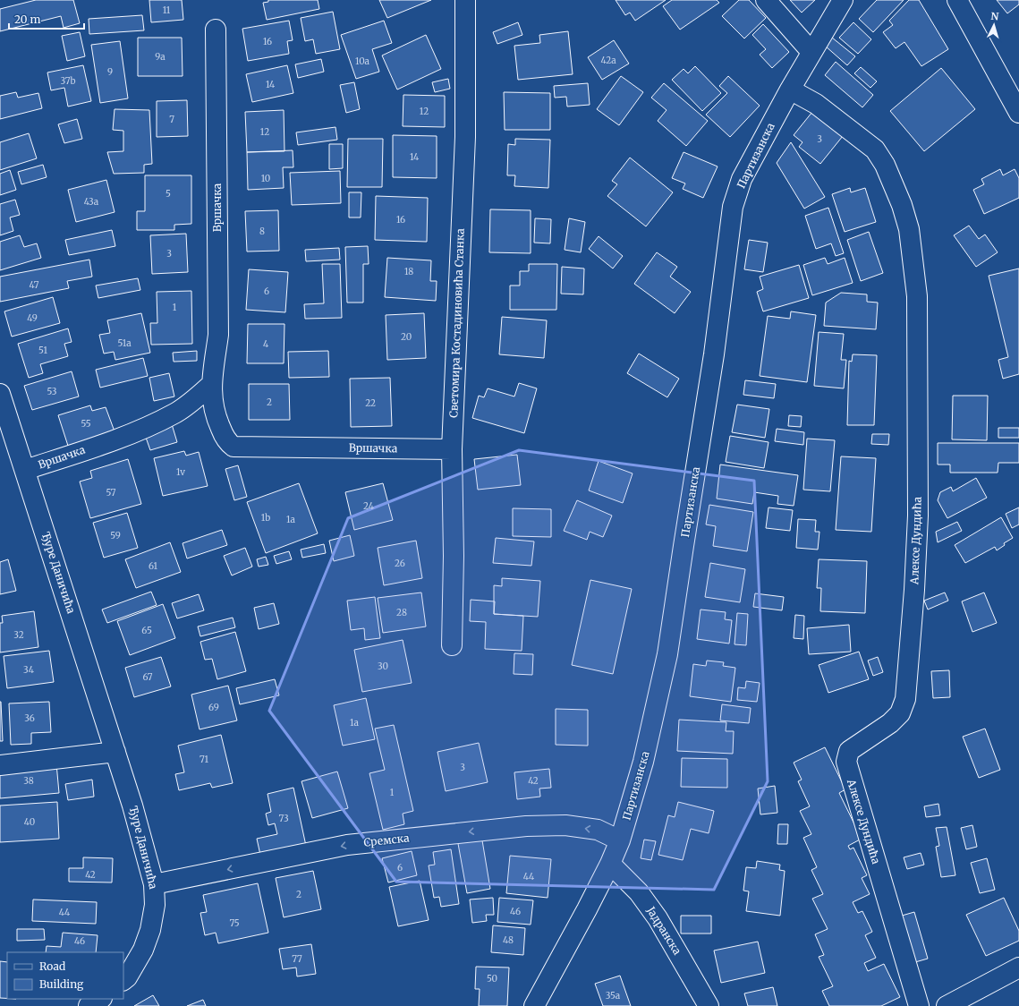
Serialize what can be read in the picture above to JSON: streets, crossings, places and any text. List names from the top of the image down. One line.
{"streets":{"street":["Партизанска","Вршачка","Светомира Костадиновића Станка","Алексе Дундића","Ђуре Даничића","Сремска","Јадранска"]},"crossings":[["Партизанска","Алексе Дундића"],["Партизанска","Сремска"],["Партизанска","Јадранска"],["Вршачка","Светомира Костадиновића Станка"],["Вршачка","Ђуре Даничића"],["Ђуре Даничића","Сремска"]],"one_way":["Сремска"],"house_numbers":["11","16","9a","42a","10a","9","37b","14","12","7","12","3","14","10","5","43a","16","8","3","18","47","6","1","49","20","51a","4","51","53","2","22","55","1v","57","24","1b","1a","59","26","61","28","65","32","30","34","67","69","36","1a","71","3","38","42","1","73","40","6","42","44","2","46","44","75","48","46","77","50","35a"],"legend":["Road","Building"],"scale_bar":"20 m","north":"top"}
